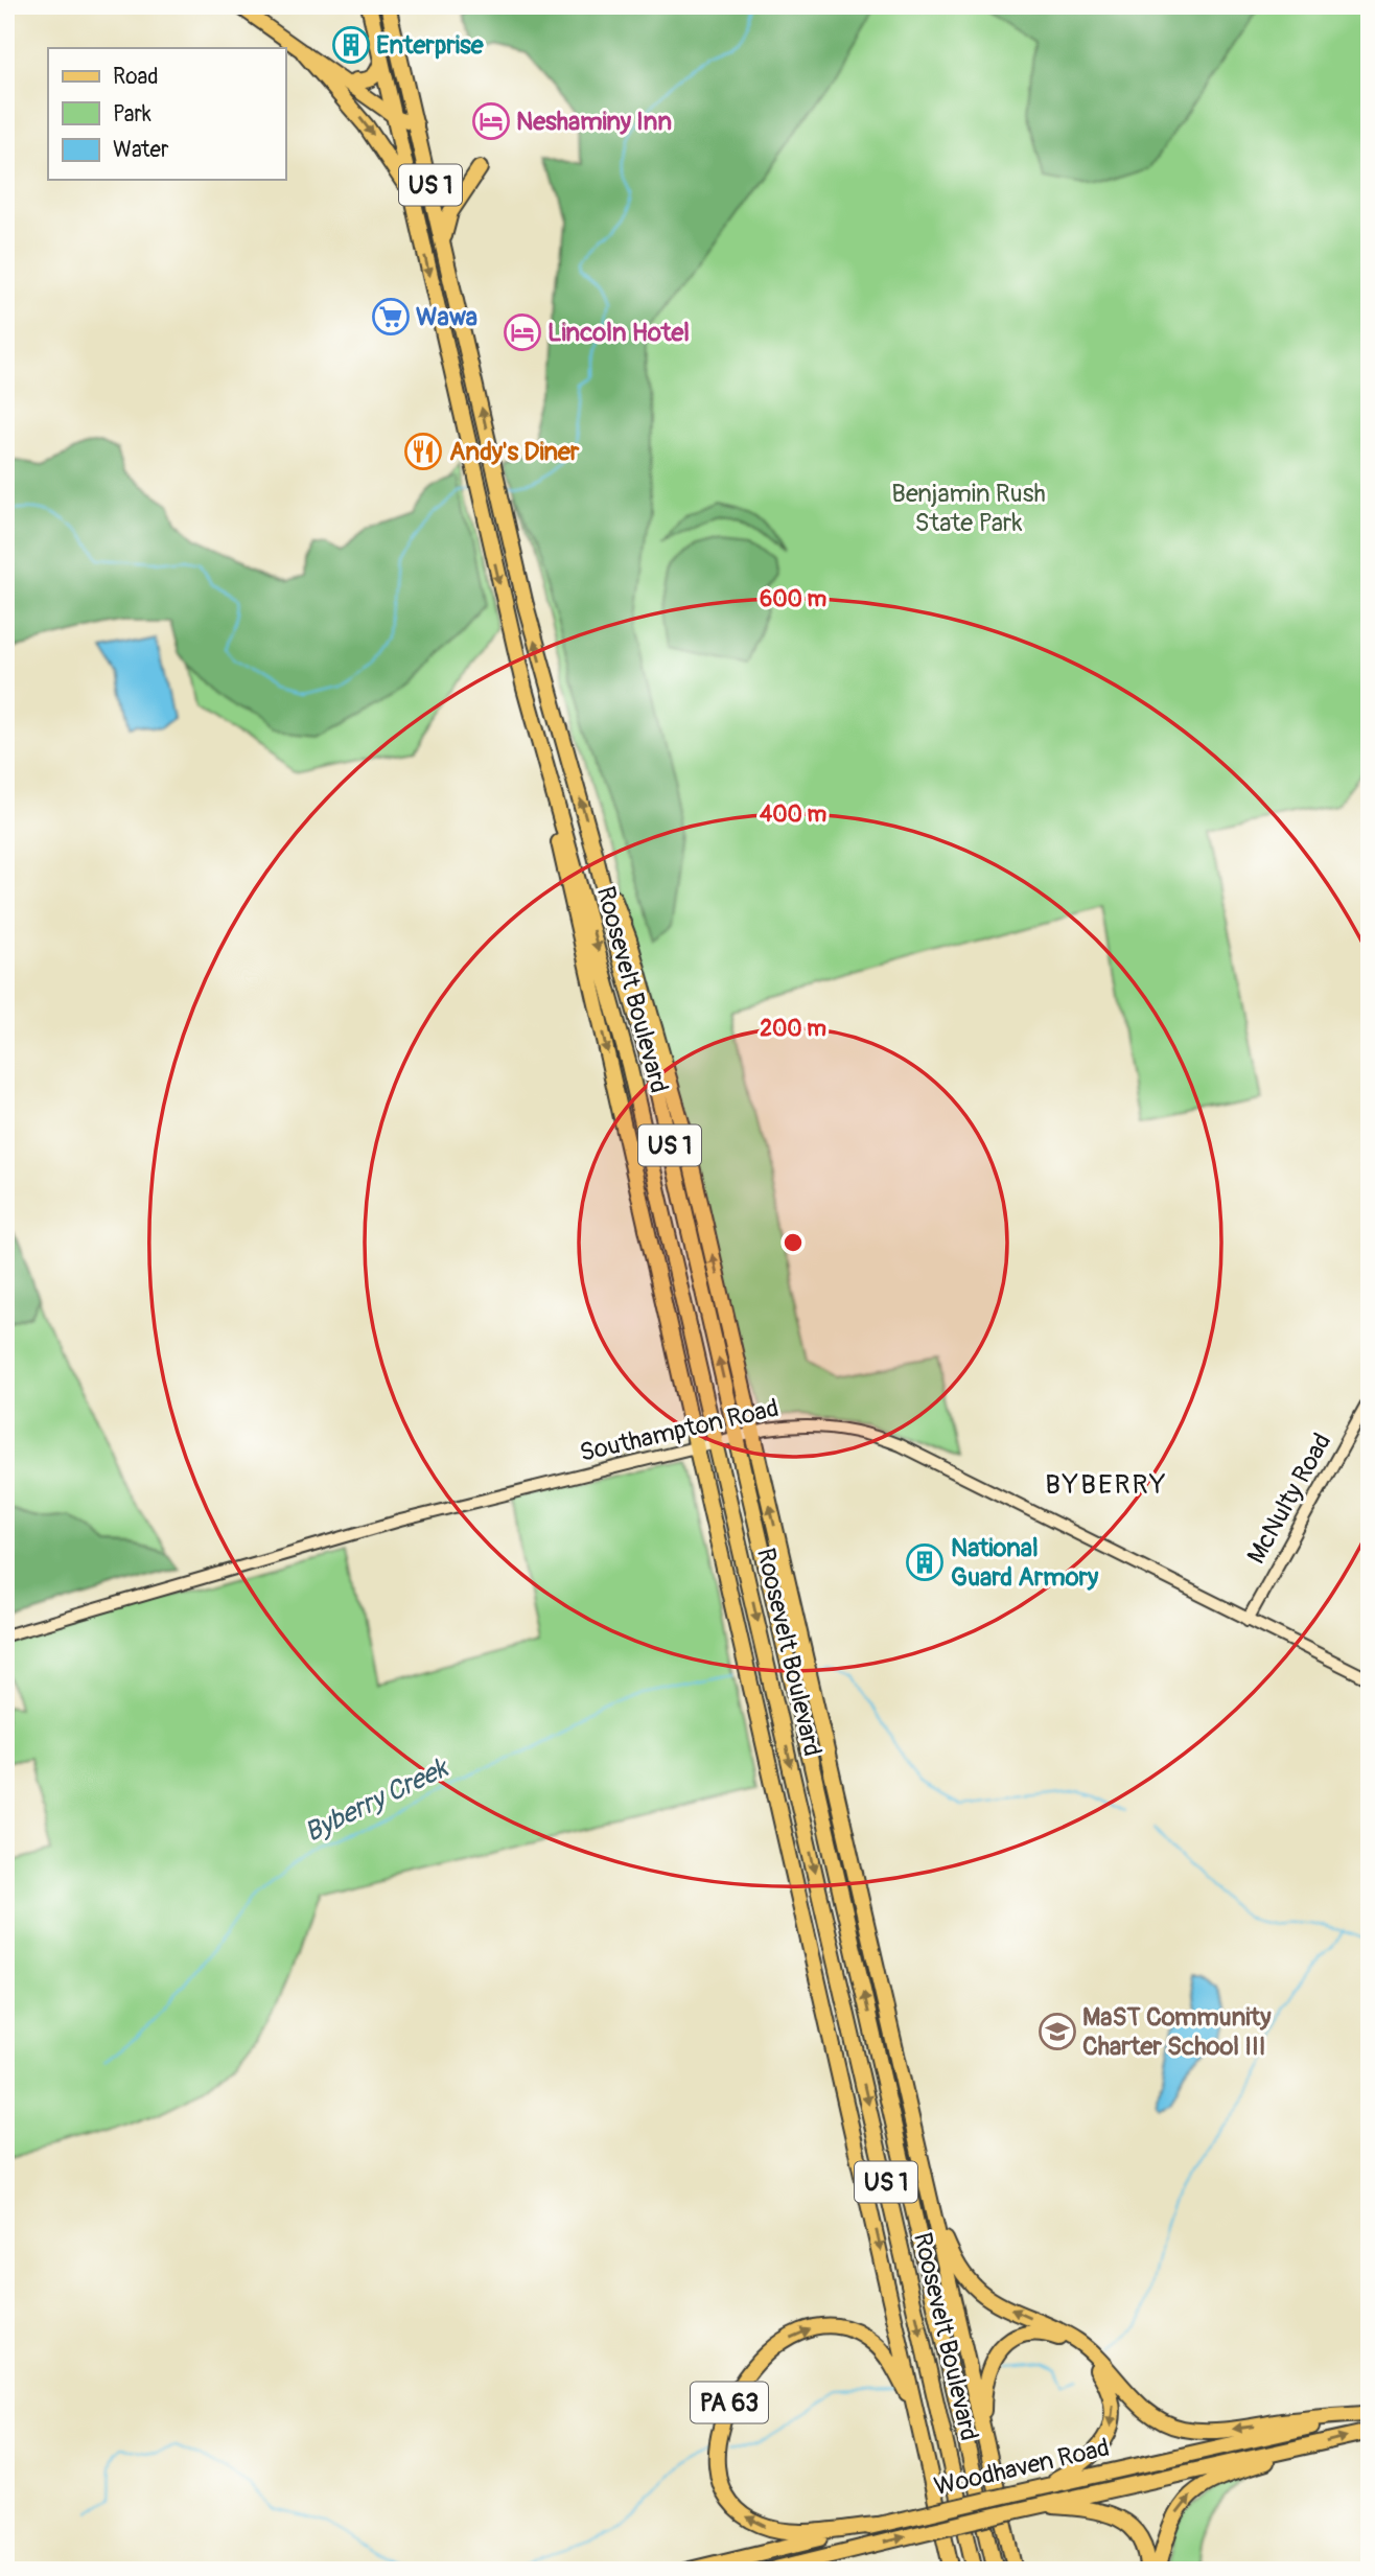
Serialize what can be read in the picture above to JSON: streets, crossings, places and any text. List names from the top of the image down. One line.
{"streets":{"highway":["US 1","Roosevelt Boulevard","PA 63","Woodhaven Road"],"street":["Southampton Road","McNulty Road"]},"crossings":[["US 1","Roosevelt Boulevard"],["Roosevelt Boulevard","Southampton Road"],["Roosevelt Boulevard","PA 63"],["Southampton Road","McNulty Road"],["PA 63","Woodhaven Road"]],"districts":["BYBERRY"],"water":["Byberry Creek"],"parks":["Benjamin Rush State Park"],"places":{"building":["Enterprise","National Guard Armory"],"hotel":["Neshaminy Inn","Lincoln Hotel"],"supermarket":["Wawa"],"restaurant":["Andy's Diner"],"school or university":["MaST Community Charter School III"]},"legend":["Road","Park","Water"],"rings":["600 m","400 m","200 m"]}
